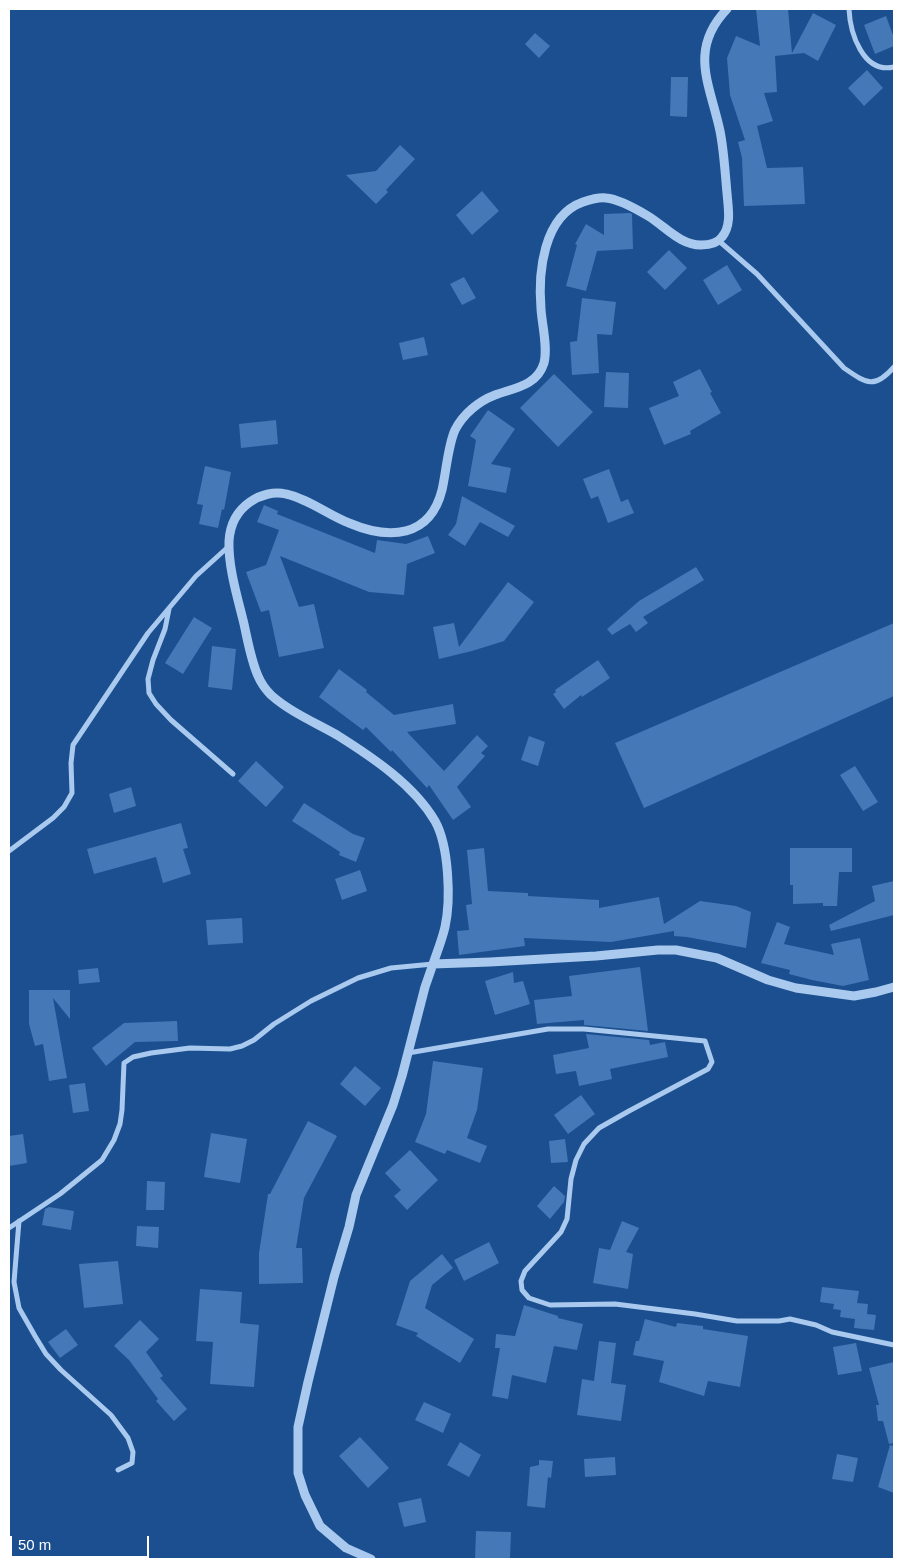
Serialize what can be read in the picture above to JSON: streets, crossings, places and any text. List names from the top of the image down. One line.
{"scale_bar":"50 m"}
